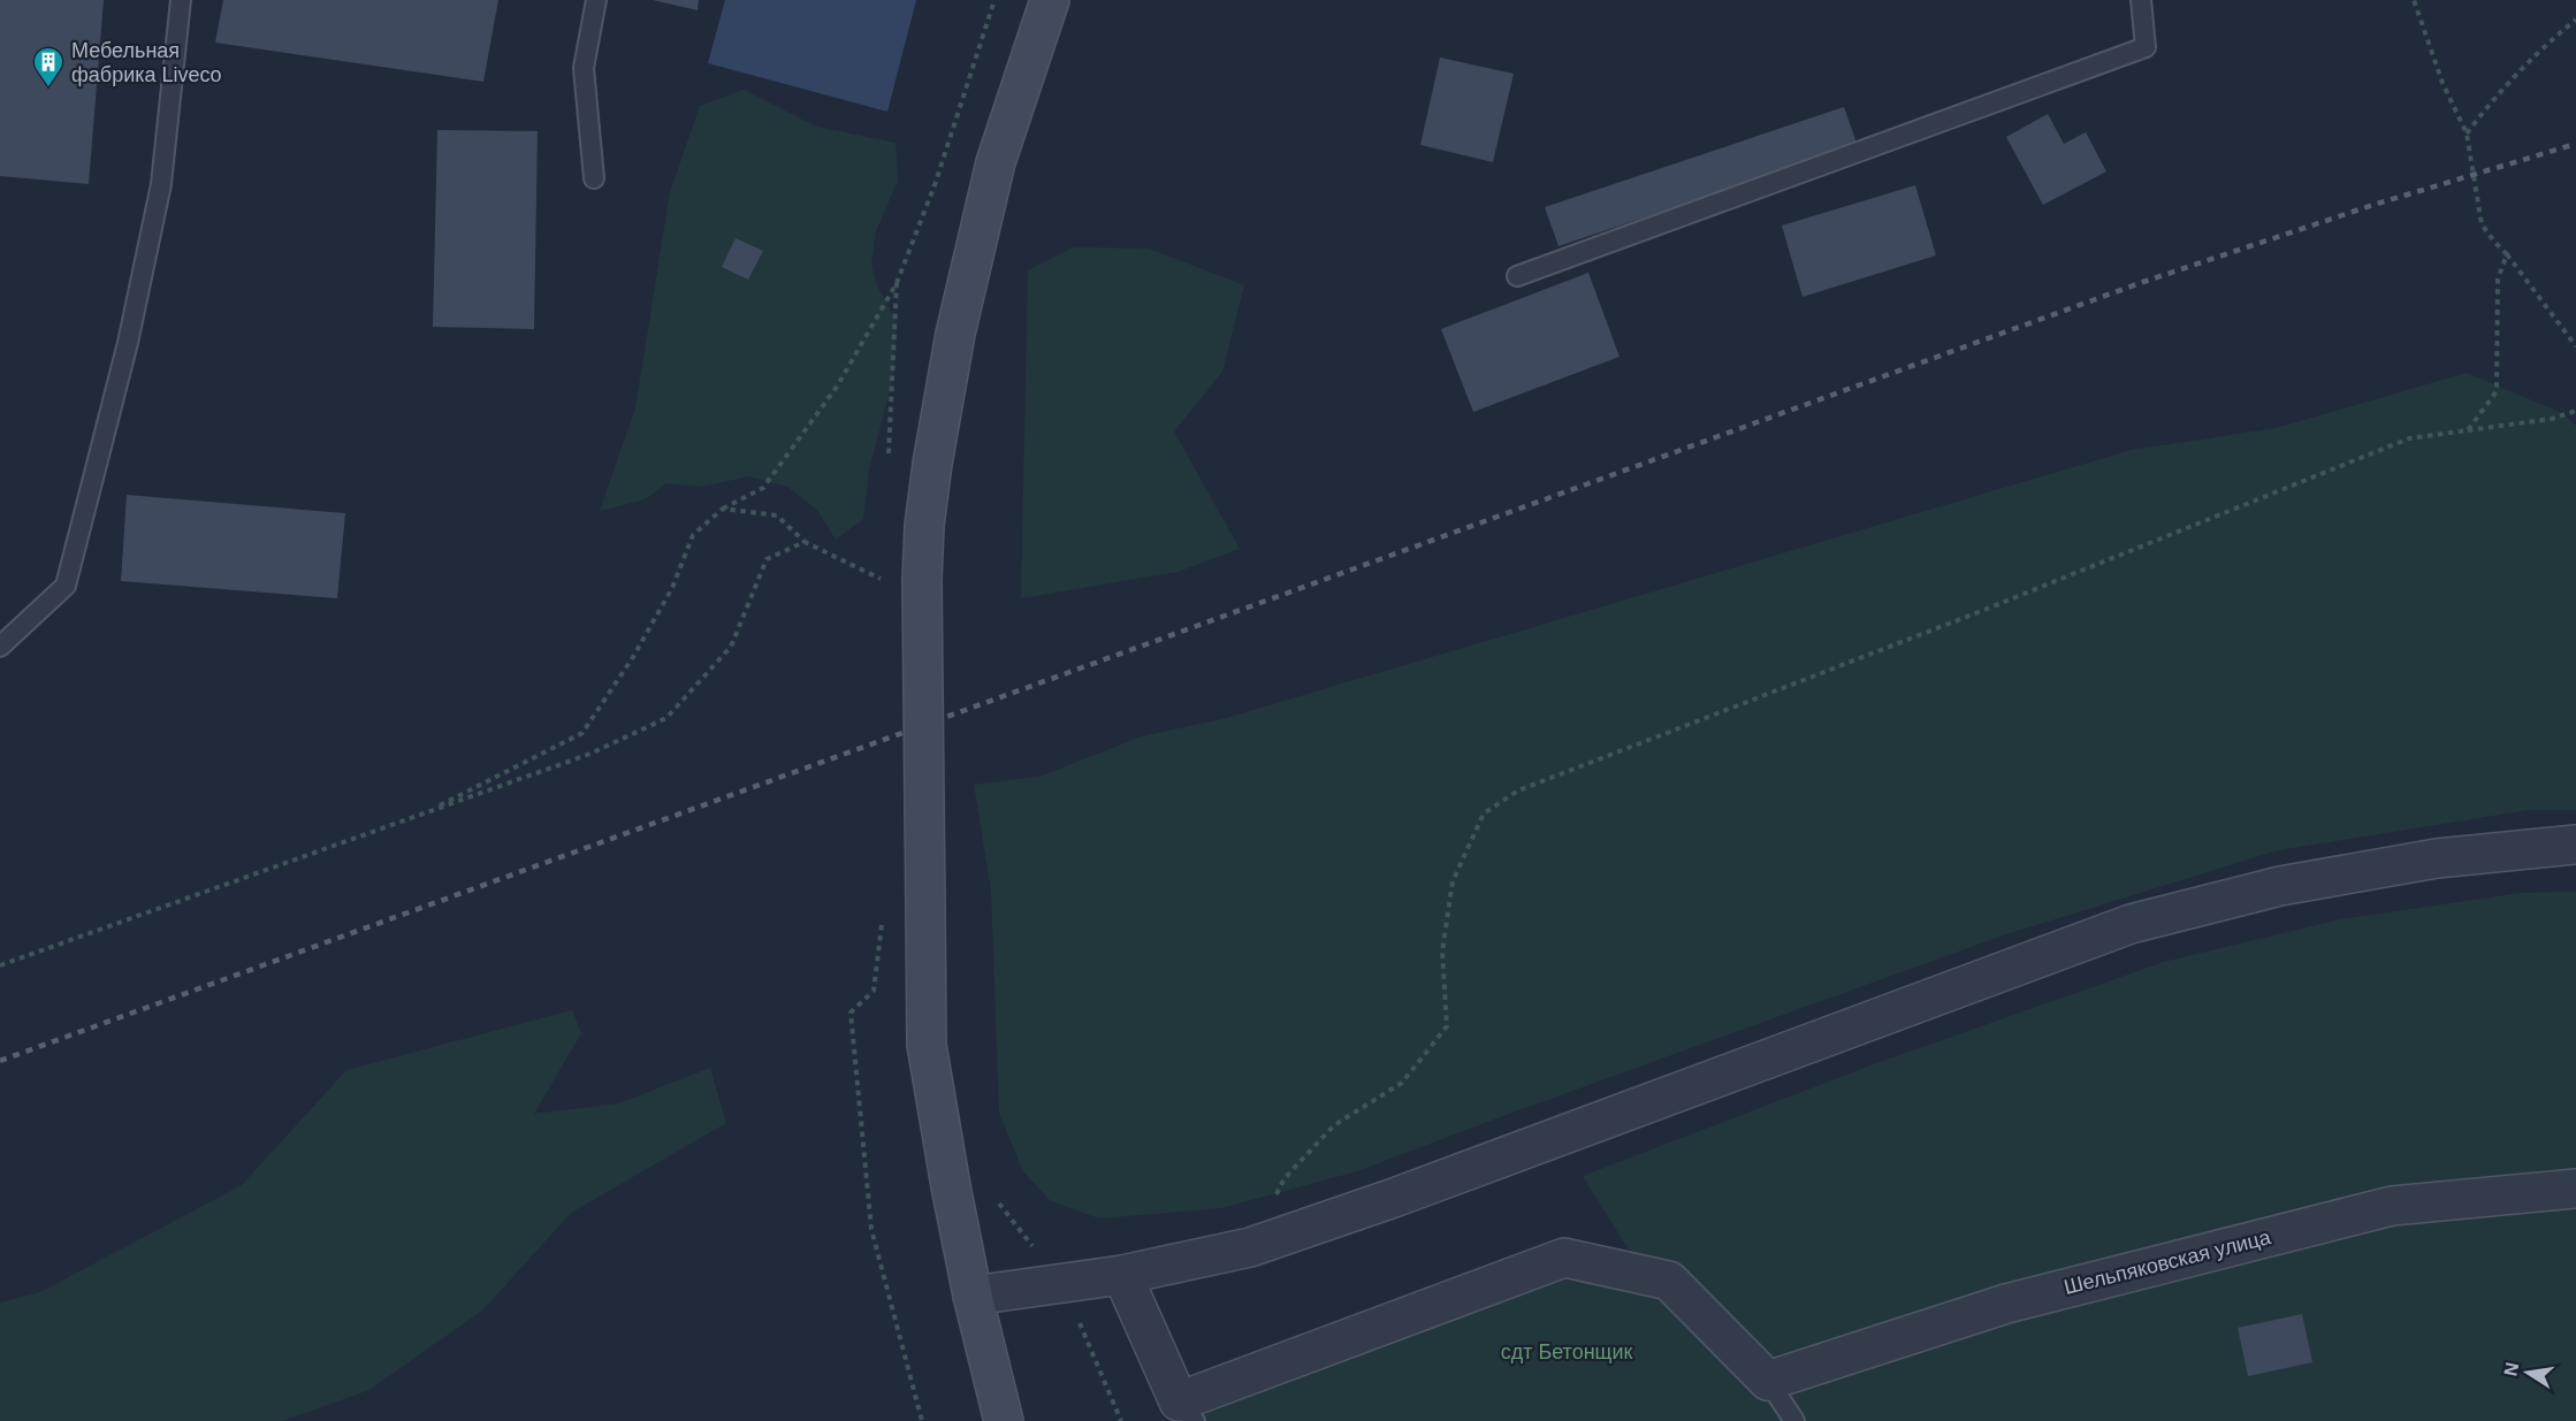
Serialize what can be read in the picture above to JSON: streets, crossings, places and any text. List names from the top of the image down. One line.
{"streets":{"street":["Шельпяковская улица"]},"parks":["сдт Бетонщик"],"places":{"building":["Мебельная фабрика Liveco"]},"north":"left"}
